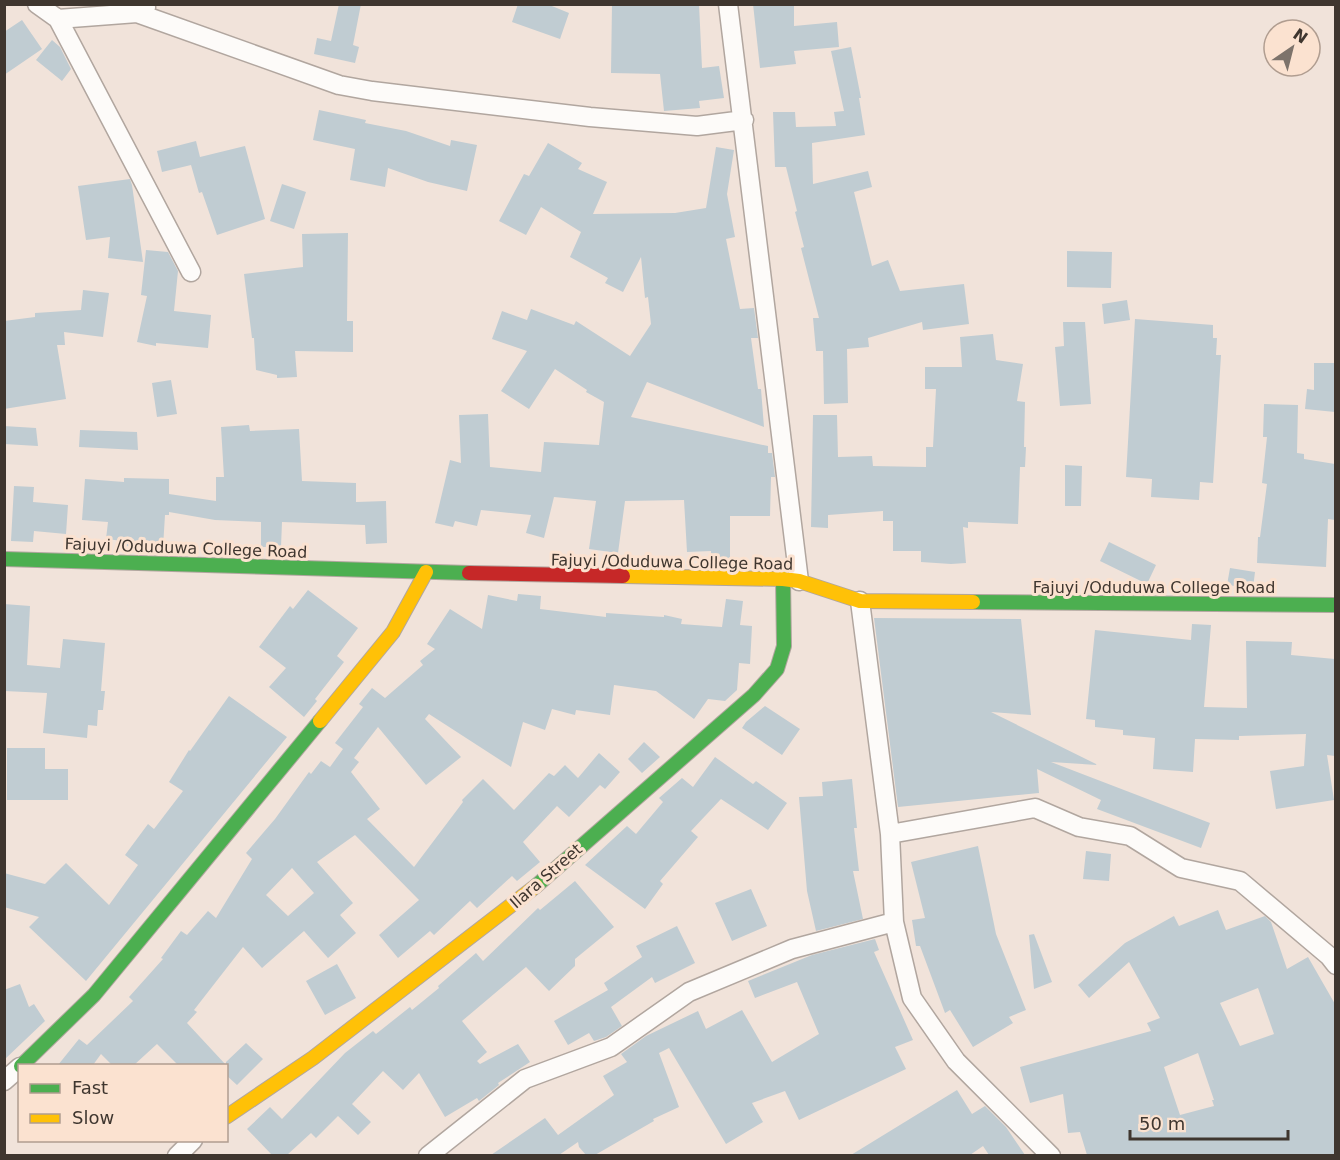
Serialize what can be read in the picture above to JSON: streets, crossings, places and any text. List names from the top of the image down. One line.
{"streets":{"street":["Fajuyi /Oduduwa College Road","Ilara Street"]},"crossings":[["Fajuyi /Oduduwa College Road","Ilara Street"]],"legend":["Fast","Slow"],"scale_bar":"50 m","north":"top right"}
